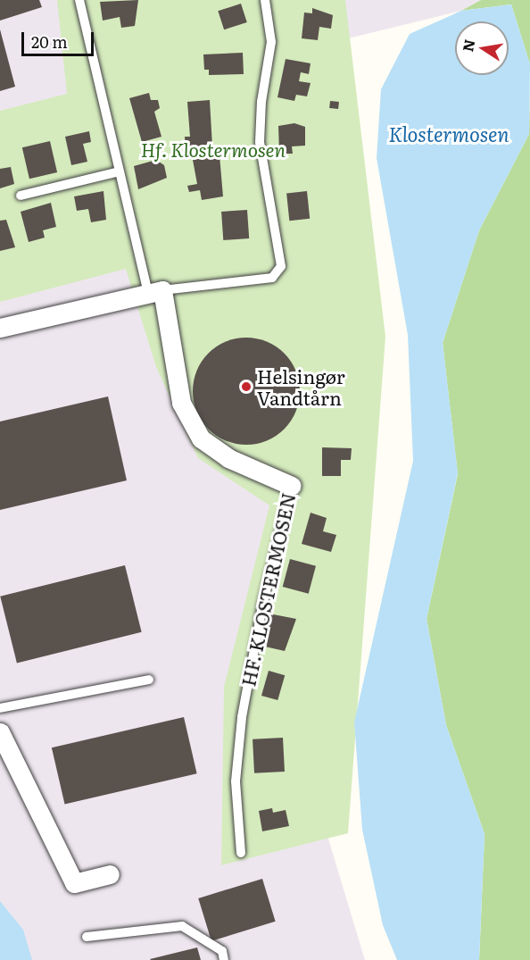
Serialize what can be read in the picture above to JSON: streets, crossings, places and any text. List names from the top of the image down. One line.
{"streets":{"street":["HF. KLOSTERMOSEN"]},"water":["Klostermosen"],"parks":["Hf. Klostermosen"],"places":["Helsingør Vandtårn"],"scale_bar":"20 m","north":"left"}
